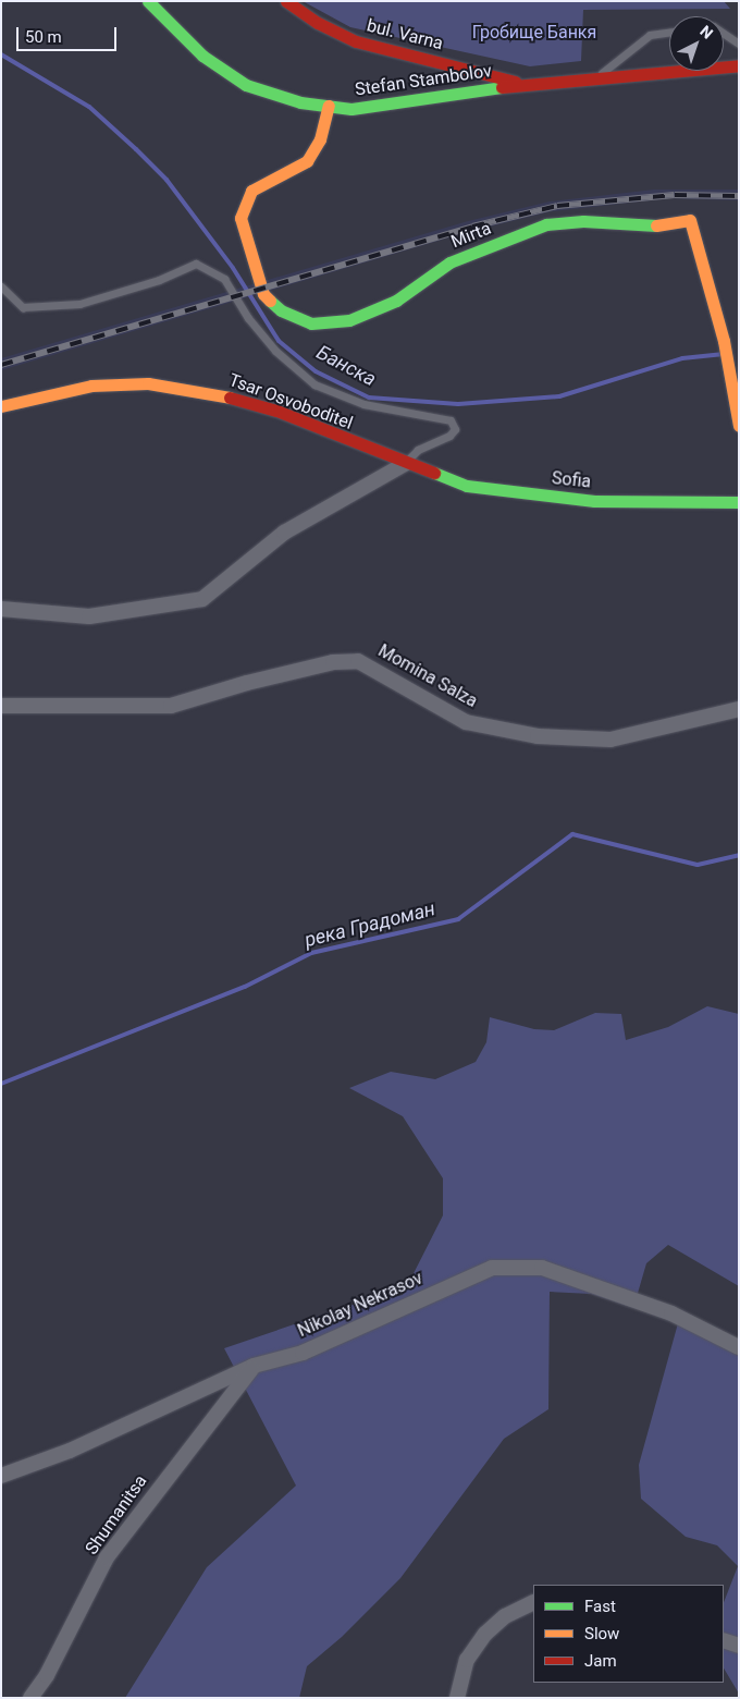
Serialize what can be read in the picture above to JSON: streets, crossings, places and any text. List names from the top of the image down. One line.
{"streets":{"street":["bul. Varna","Stefan Stambolov","Mirta","Tsar Osvoboditel","Sofia","Momina Salza","Nikolay Nekrasov","Shumanitsa"]},"crossings":[["bul. Varna","Stefan Stambolov"],["Stefan Stambolov","Mirta"],["Tsar Osvoboditel","Sofia"],["Nikolay Nekrasov","Shumanitsa"]],"water":["Банска","река Градоман"],"parks":["Гробище Банкя"],"legend":["Fast","Slow","Jam"],"scale_bar":"50 m","north":"top right"}
